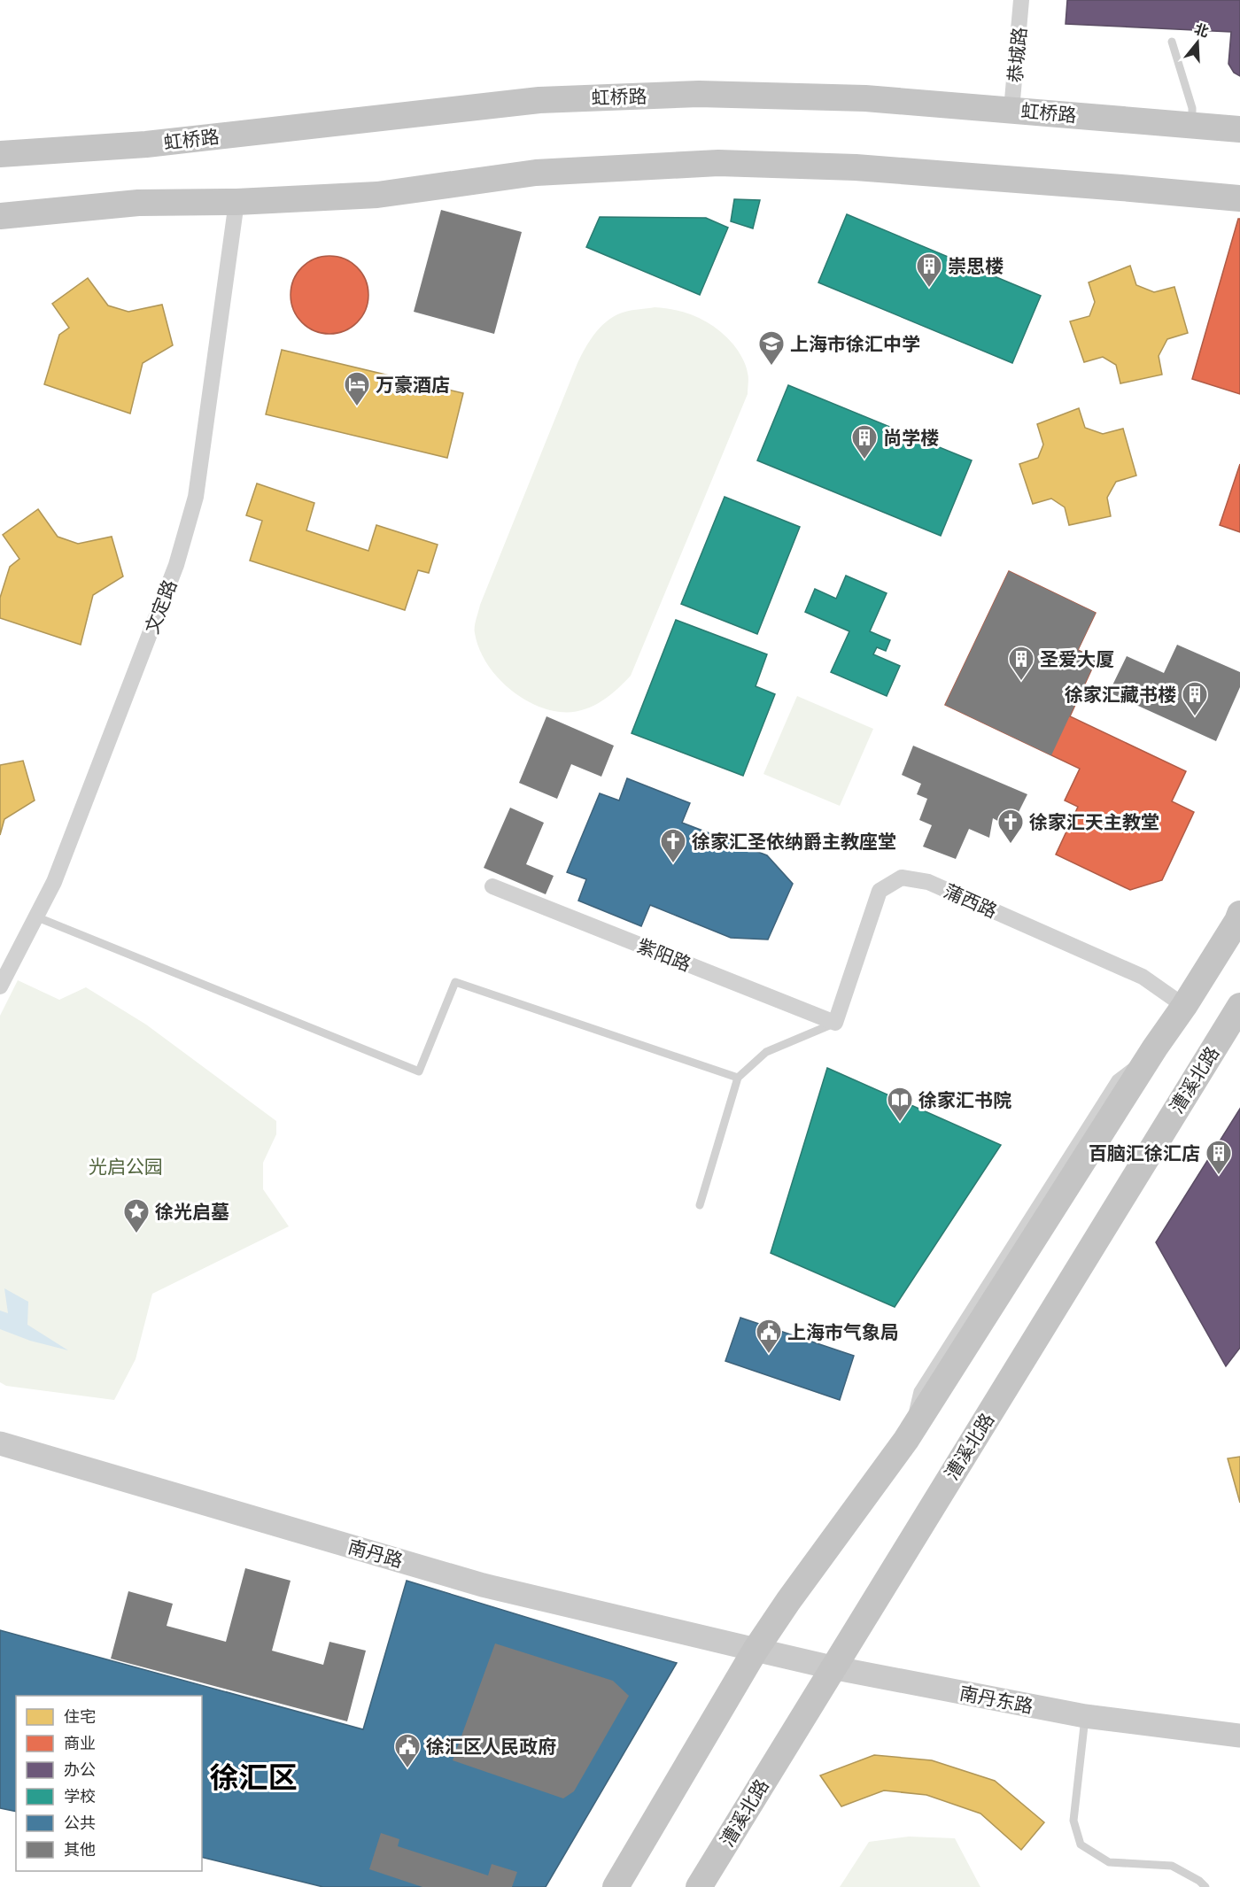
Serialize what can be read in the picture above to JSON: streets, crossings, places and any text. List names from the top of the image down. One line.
{"streets":{"main road":["虹桥路","漕溪北路","南丹路","南丹东路"],"street":["恭城路","文定路","蒲西路","紫阳路"]},"crossings":[["恭城路","虹桥路"],["蒲西路","紫阳路"],["漕溪北路","南丹东路"],["南丹路","南丹东路"]],"districts":["徐汇区"],"parks":["光启公园"],"places":{"building":["崇思楼","尚学楼","圣爱大厦","徐家汇藏书楼","百脑汇徐汇店"],"school or university":["上海市徐汇中学"],"hotel":["万豪酒店"],"church":["徐家汇天主教堂","徐家汇圣依纳爵主教座堂"],"library":["徐家汇书院"],"place":["徐光启墓"],"public building":["上海市气象局","徐汇区人民政府"]},"legend":["住宅","商业","办公","学校","公共","其他"],"north":"top"}
